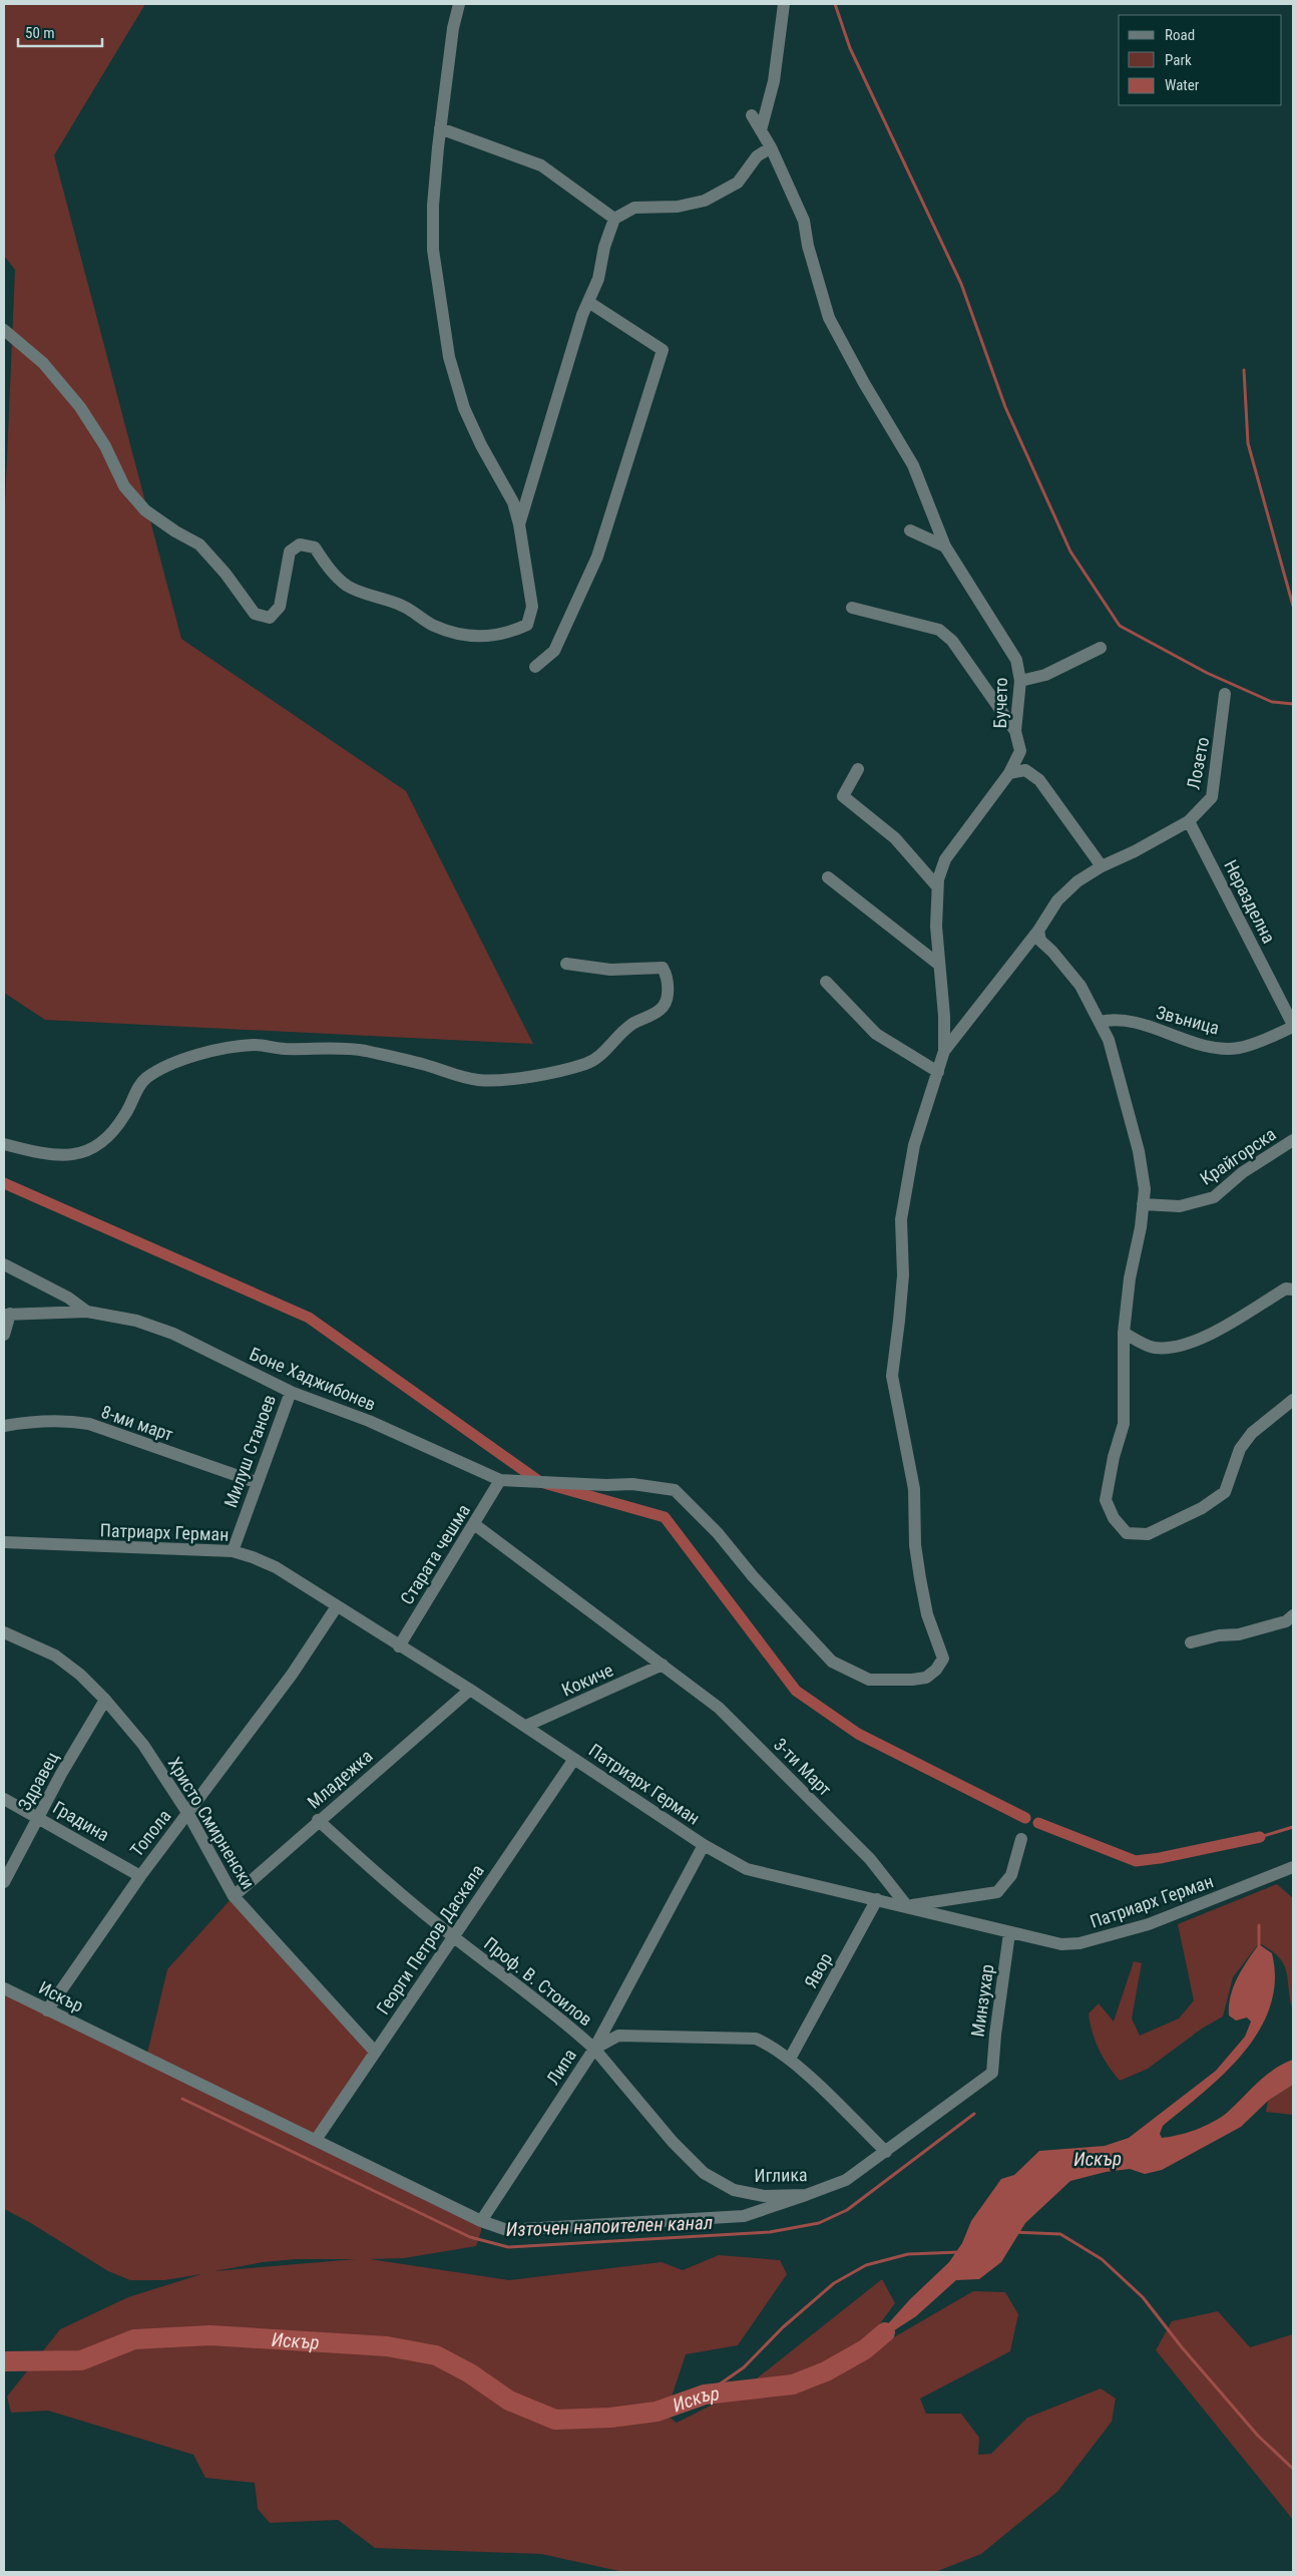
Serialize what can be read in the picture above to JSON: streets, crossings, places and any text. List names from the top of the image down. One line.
{"streets":{"street":["Бучето","Лозето","Неразделна","Звъница","Крайгорска","Боне Хаджибонев","8-ми март","Милуш Станоев","Патриарх Герман","Старата чешма","Кокиче","3-ти Март","Младежка","Здравец","Градина","Христо Смирненски","Топола","Георги Петров Даскала","Явор","Проф. В. Стоилов","Искър","Минзухар","Липа","Иглика"]},"crossings":[["Бучето","Лозето"],["Бучето","Боне Хаджибонев"],["Лозето","Неразделна"],["Лозето","Боне Хаджибонев"],["Неразделна","Звъница"],["Боне Хаджибонев","Милуш Станоев"],["Боне Хаджибонев","Старата чешма"],["8-ми март","Милуш Станоев"],["Милуш Станоев","Патриарх Герман"],["Патриарх Герман","Старата чешма"],["Патриарх Герман","Кокиче"],["Патриарх Герман","3-ти Март"],["Патриарх Герман","Младежка"],["Патриарх Герман","Топола"],["Патриарх Герман","Георги Петров Даскала"],["Патриарх Герман","Явор"],["Патриарх Герман","Минзухар"],["Патриарх Герман","Липа"],["Старата чешма","3-ти Март"],["Кокиче","3-ти Март"],["Младежка","Христо Смирненски"],["Младежка","Проф. В. Стоилов"],["Здравец","Градина"],["Здравец","Христо Смирненски"],["Градина","Топола"],["Христо Смирненски","Топола"],["Христо Смирненски","Георги Петров Даскала"],["Топола","Искър"],["Георги Петров Даскала","Проф. В. Стоилов"],["Георги Петров Даскала","Искър"],["Явор","Проф. В. Стоилов"],["Проф. В. Стоилов","Липа"],["Проф. В. Стоилов","Иглика"],["Искър","Липа"],["Искър","Иглика"],["Минзухар","Иглика"],["Липа","Иглика"]],"water":["Искър","Източен напоителен канал"],"legend":["Road","Park","Water"],"scale_bar":"50 m"}
